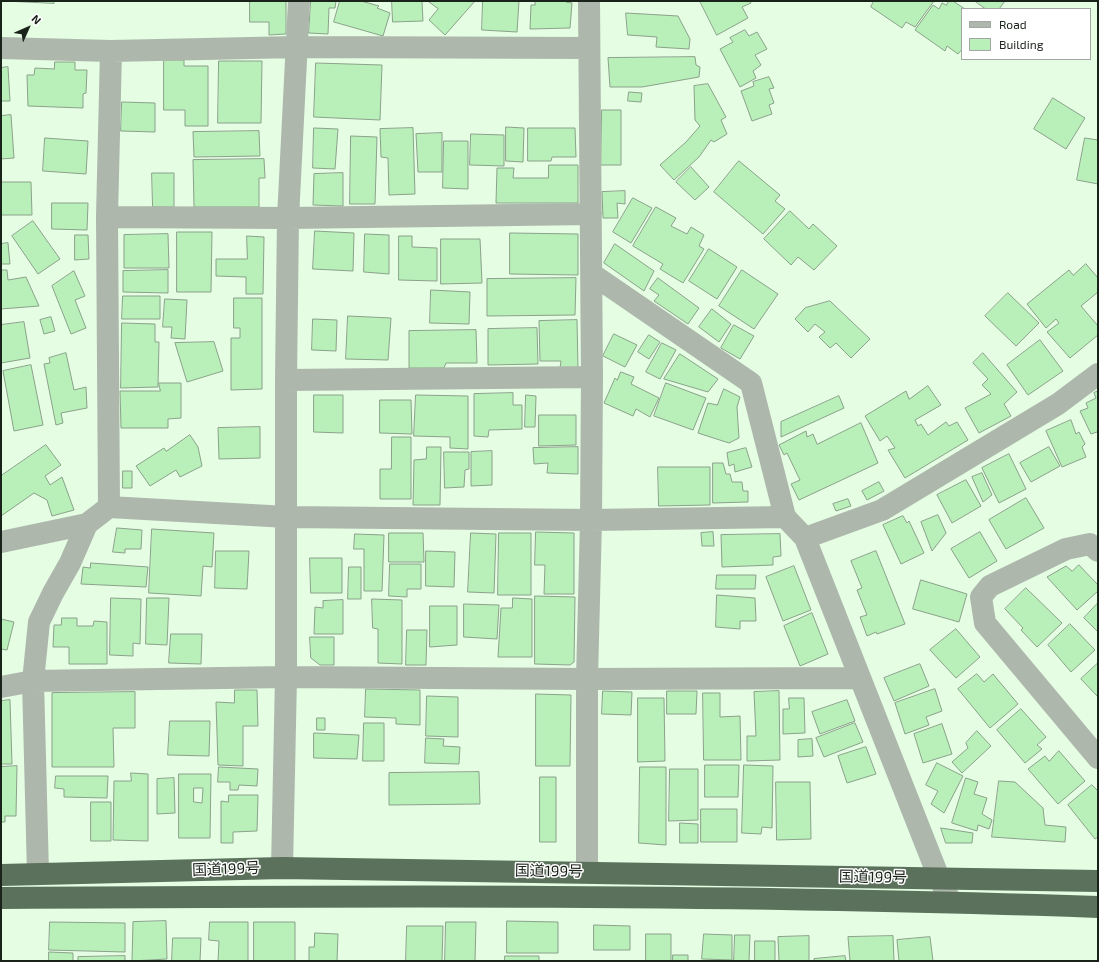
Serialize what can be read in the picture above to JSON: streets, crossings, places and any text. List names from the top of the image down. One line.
{"streets":{"highway":["国道199号"]},"legend":["Road","Building"],"north":"top right"}
